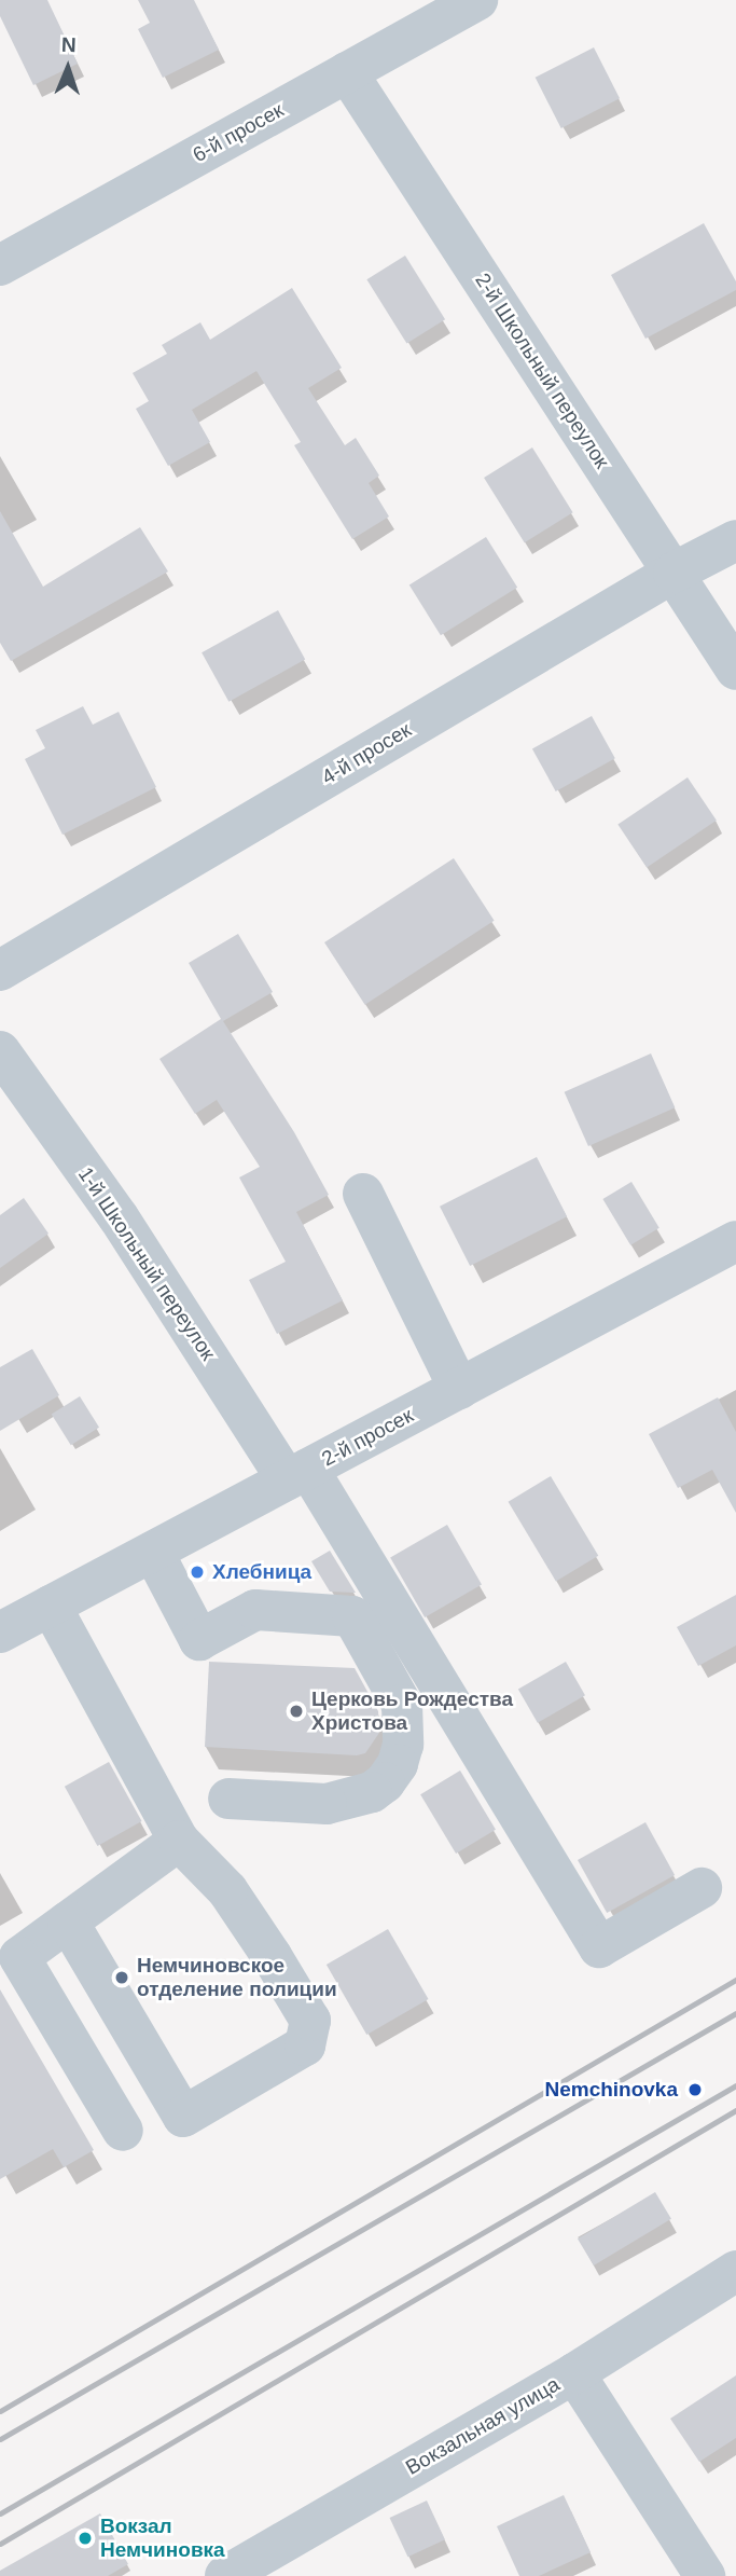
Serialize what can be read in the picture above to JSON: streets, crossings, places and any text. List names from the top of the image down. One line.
{"streets":{"street":["6-й просек","2-й Школьный переулок","4-й просек","1-й Школьный переулок","2-й просек","Вокзальная улица"]},"crossings":[["6-й просек","2-й Школьный переулок"],["2-й Школьный переулок","4-й просек"],["1-й Школьный переулок","2-й просек"]],"places":["Хлебница","Церковь Рождества Христова","Немчиновское отделение полиции","Nemchinovka","Вокзал Немчиновка"],"north":"top"}
